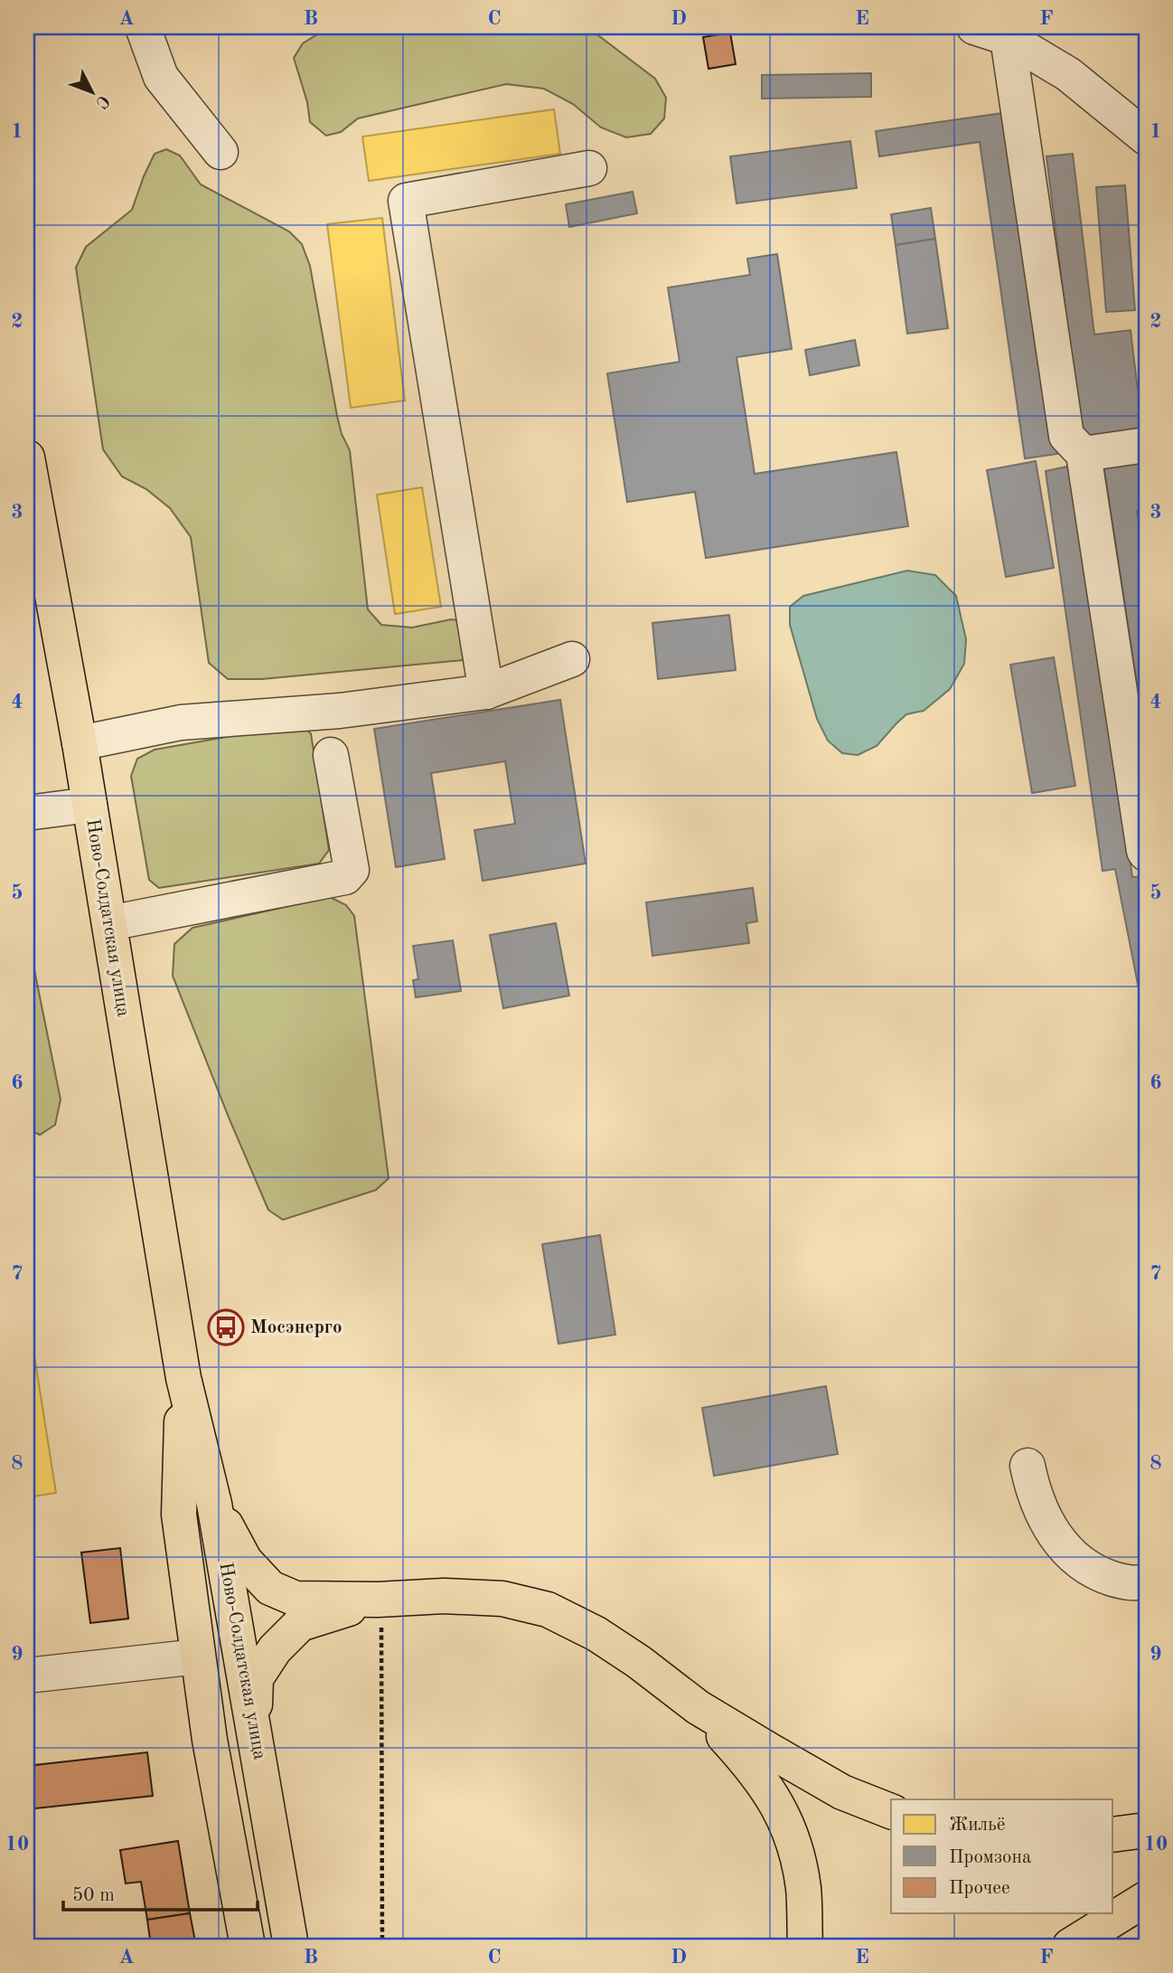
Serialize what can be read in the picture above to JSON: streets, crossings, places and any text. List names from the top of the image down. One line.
{"streets":{"main road":["Ново-Солдатская улица"]},"places":{"bus stop":["Мосэнерго"]},"legend":["Жильё","Промзона","Прочее"],"scale_bar":"50 m","north":"bottom right","grid":{"columns":["A","B","C","D","E","F"],"rows":["1","2","3","4","5","6","7","8","9","10"]}}
